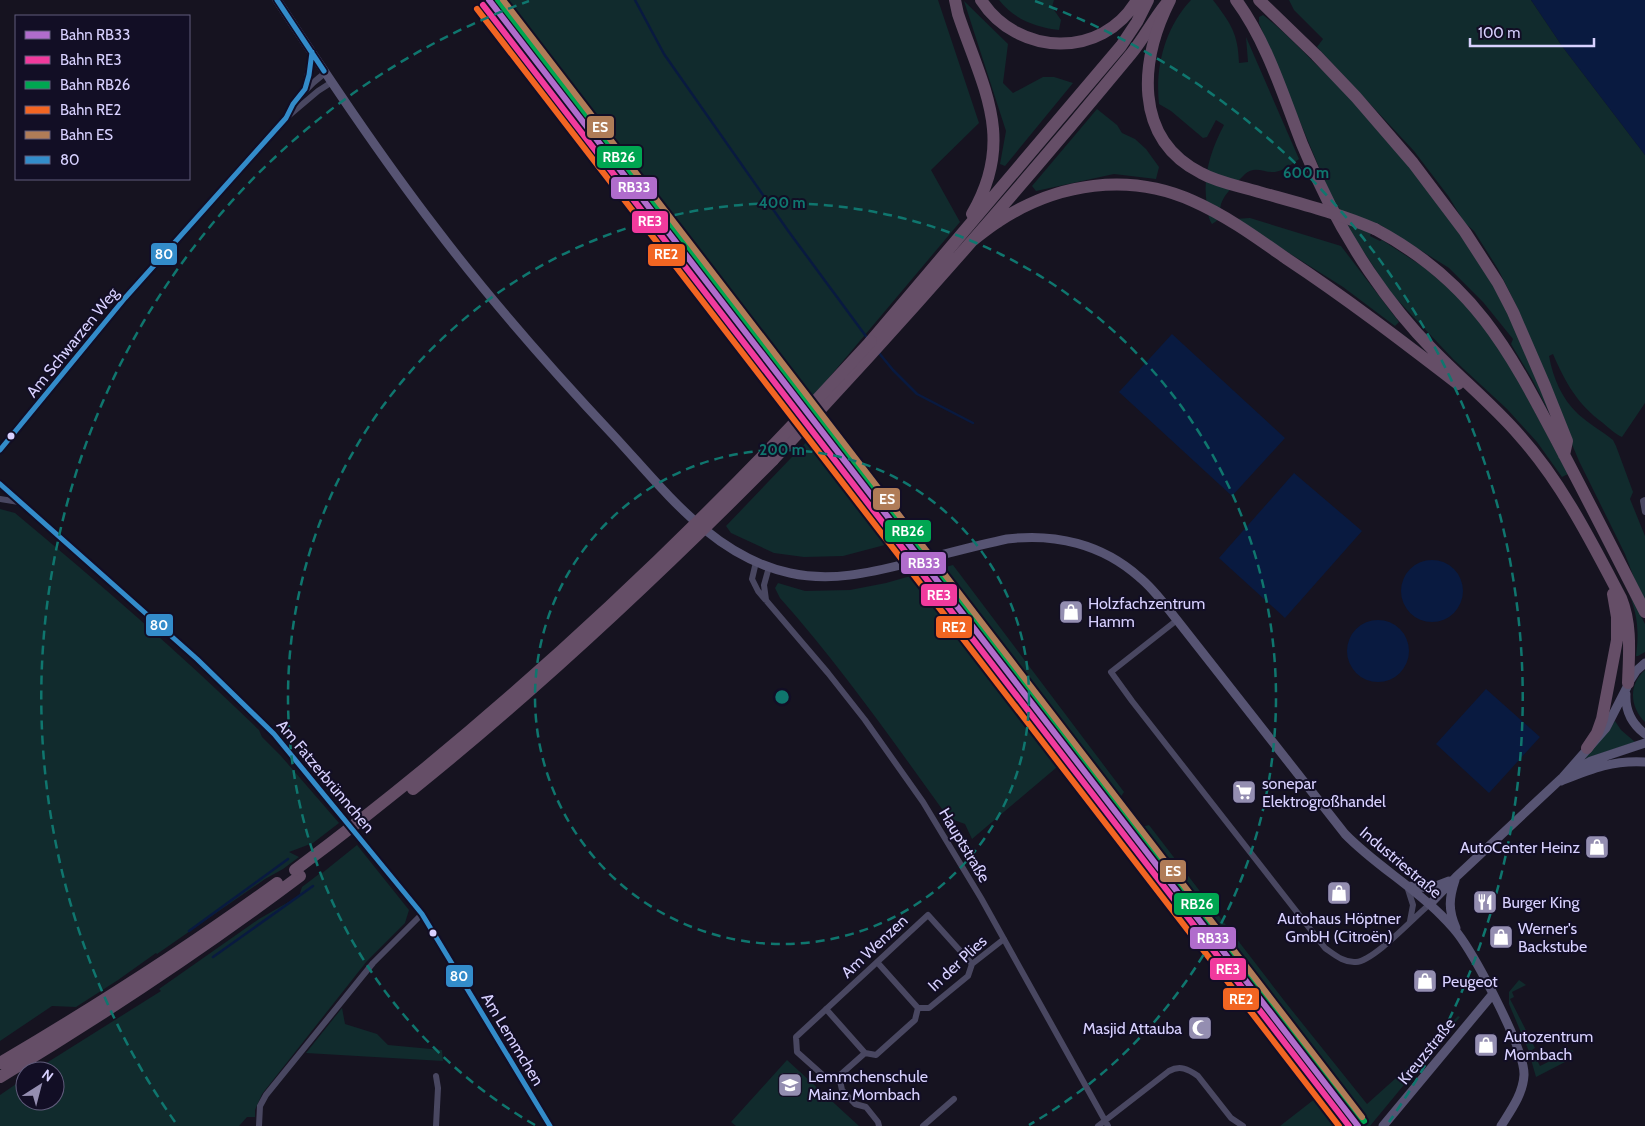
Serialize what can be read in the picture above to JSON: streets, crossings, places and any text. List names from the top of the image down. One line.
{"streets":{"main road":["Industriestraße","Kreuzstraße"],"street":["Am Schwarzen Weg","Am Fatzerbrünnchen","Hauptstraße","Am Wenzen","In der Plies","Am Lemmchen"]},"crossings":[["Am Schwarzen Weg","Industriestraße"],["Am Fatzerbrünnchen","Am Lemmchen"],["Hauptstraße","Industriestraße"],["Hauptstraße","In der Plies"],["Industriestraße","Kreuzstraße"],["Am Wenzen","In der Plies"]],"places":{"shop":["Holzfachzentrum Hamm","AutoCenter Heinz","Autohaus Höptner GmbH (Citroën)","Werner's Backstube","Peugeot","Autozentrum Mombach"],"supermarket":["sonepar Elektrogroßhandel"],"restaurant":["Burger King"],"mosque":["Masjid Attauba"],"school or university":["Lemmchenschule Mainz Mombach"]},"lines":["rail line RB33","rail line RB26","rail line ES","transit line 80","rail line RE3","rail line RE2"],"legend":["Bahn RB33","Bahn RE3","Bahn RB26","Bahn RE2","Bahn ES","80"],"scale_bar":"100 m","north":"top right","rings":["600 m","400 m","200 m"]}
